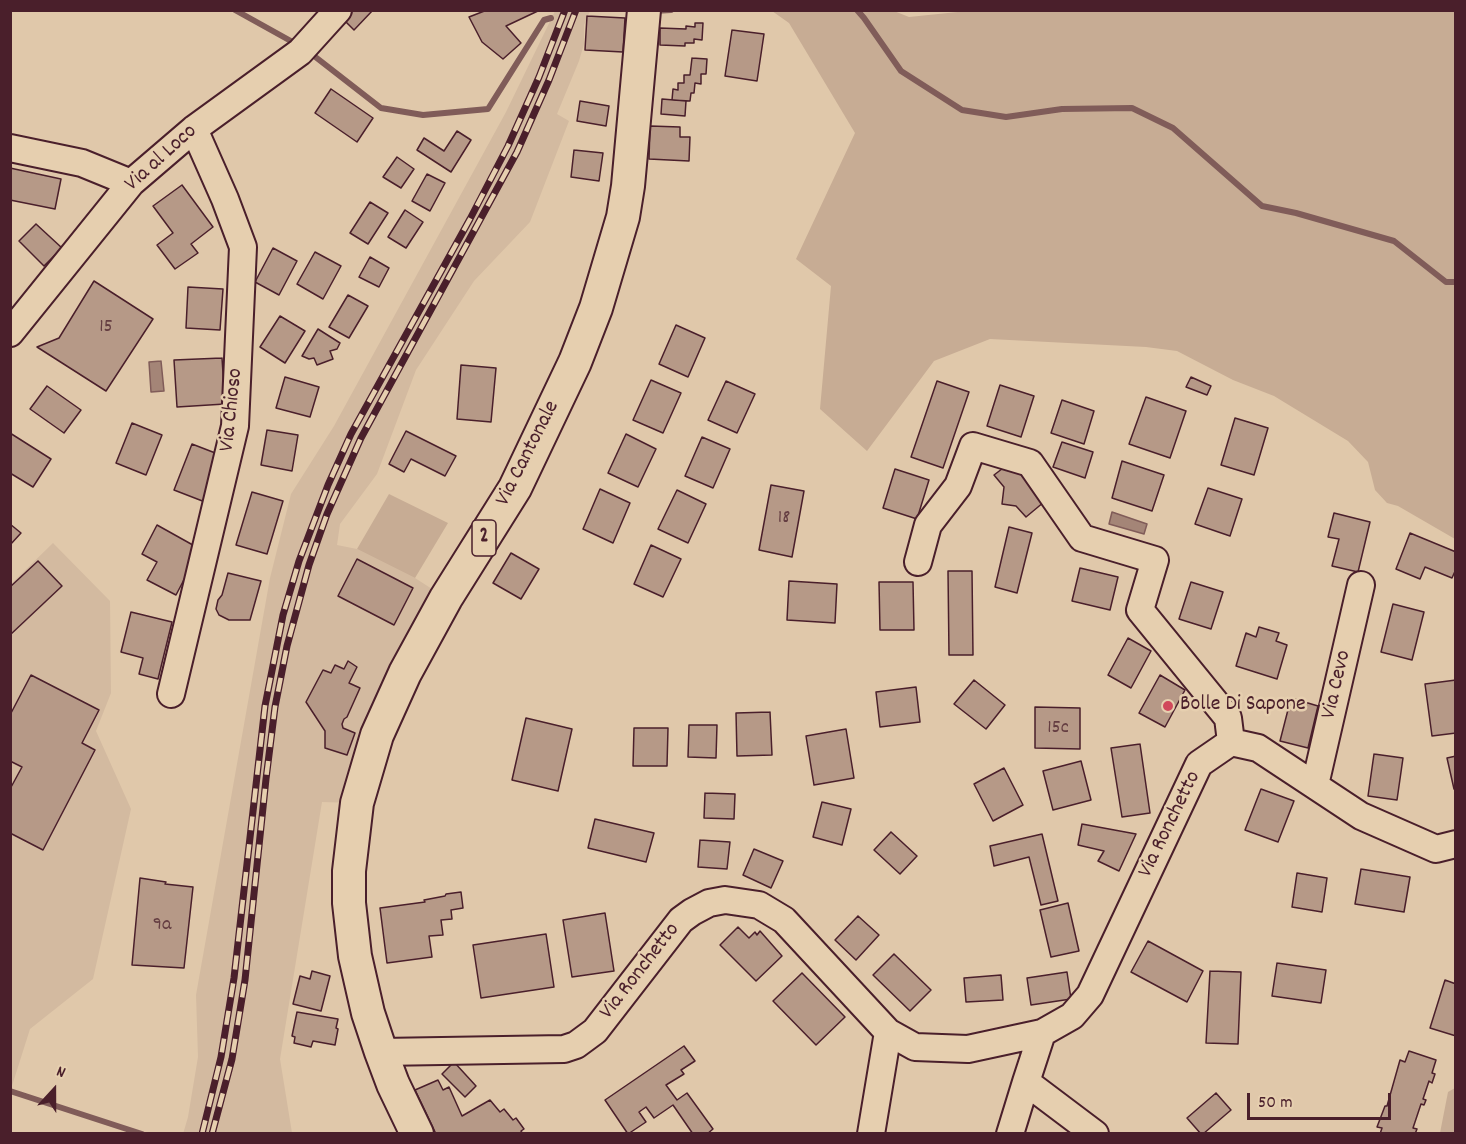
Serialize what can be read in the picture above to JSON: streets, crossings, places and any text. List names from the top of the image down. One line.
{"streets":{"main road":["Via Cantonale","2"],"street":["Via al Loco","Via Chioso","Via Cevo","Via Ronchetto"]},"crossings":[["Via al Loco","Via Chioso"],["Via Cantonale","2"],["Via Cantonale","Via Ronchetto"],["2","Via Ronchetto"]],"places":["Bolle Di Sapone"],"house_numbers":["15","18","15c","9a"],"scale_bar":"50 m","north":"top"}
